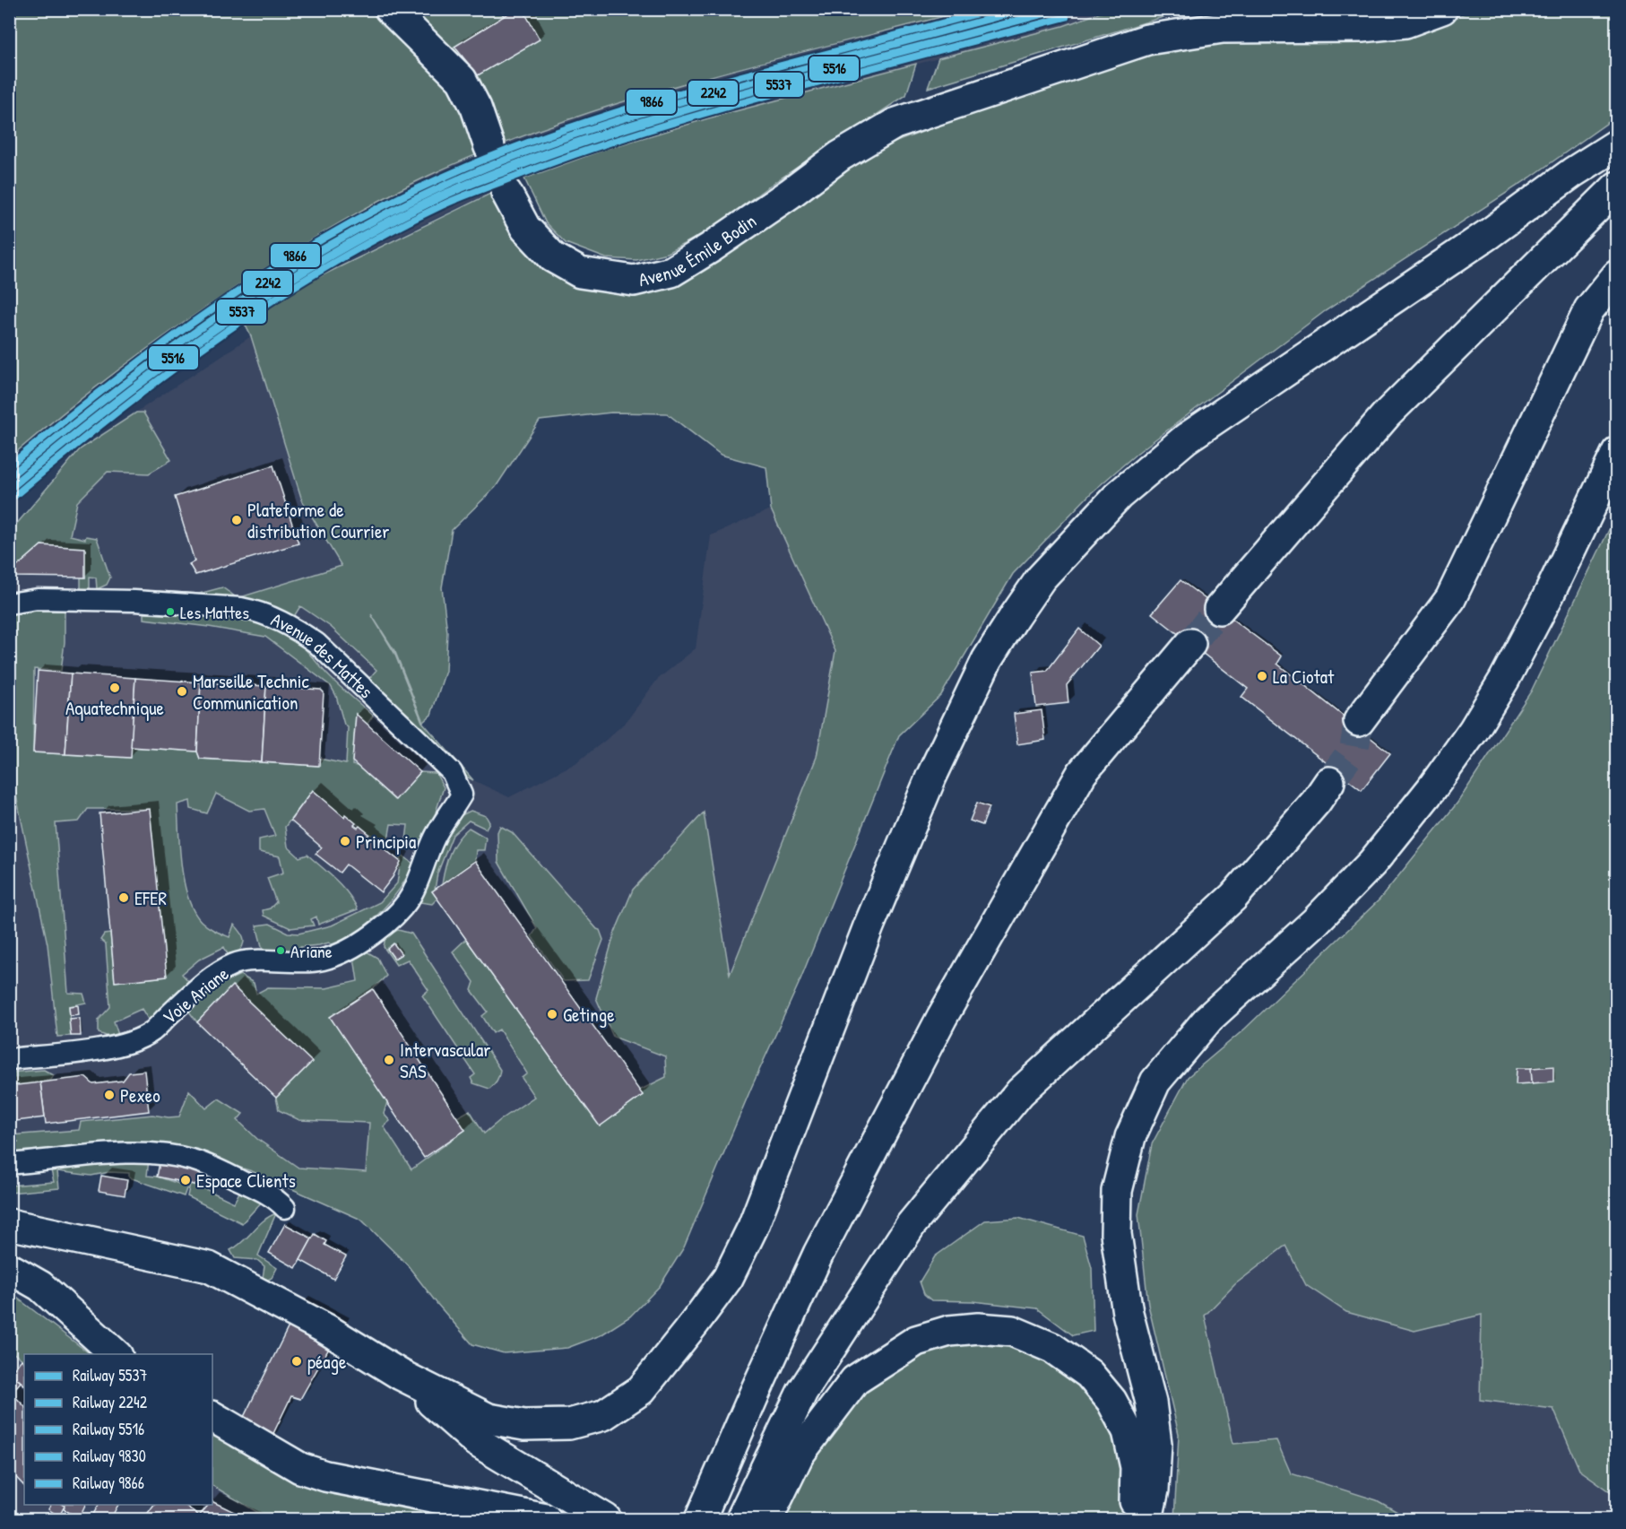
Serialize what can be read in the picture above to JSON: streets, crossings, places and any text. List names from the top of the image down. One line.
{"streets":{"main road":["Avenue Émile Bodin"],"street":["Avenue des Mattes","Voie Ariane"]},"crossings":[["Avenue des Mattes","Voie Ariane"]],"places":["Plateforme de distribution Courrier","Les Mattes","La Ciotat","Aquatechnique","Marseille Technic Communication","Principia","EFER","Ariane","Getinge","Intervascular SAS","Pexeo","Espace Clients","péage"],"lines":["rail line 5537","rail line 2242","rail line 9866","rail line 5516","rail line 9830"],"legend":["Railway 5537","Railway 2242","Railway 5516","Railway 9830","Railway 9866"]}
